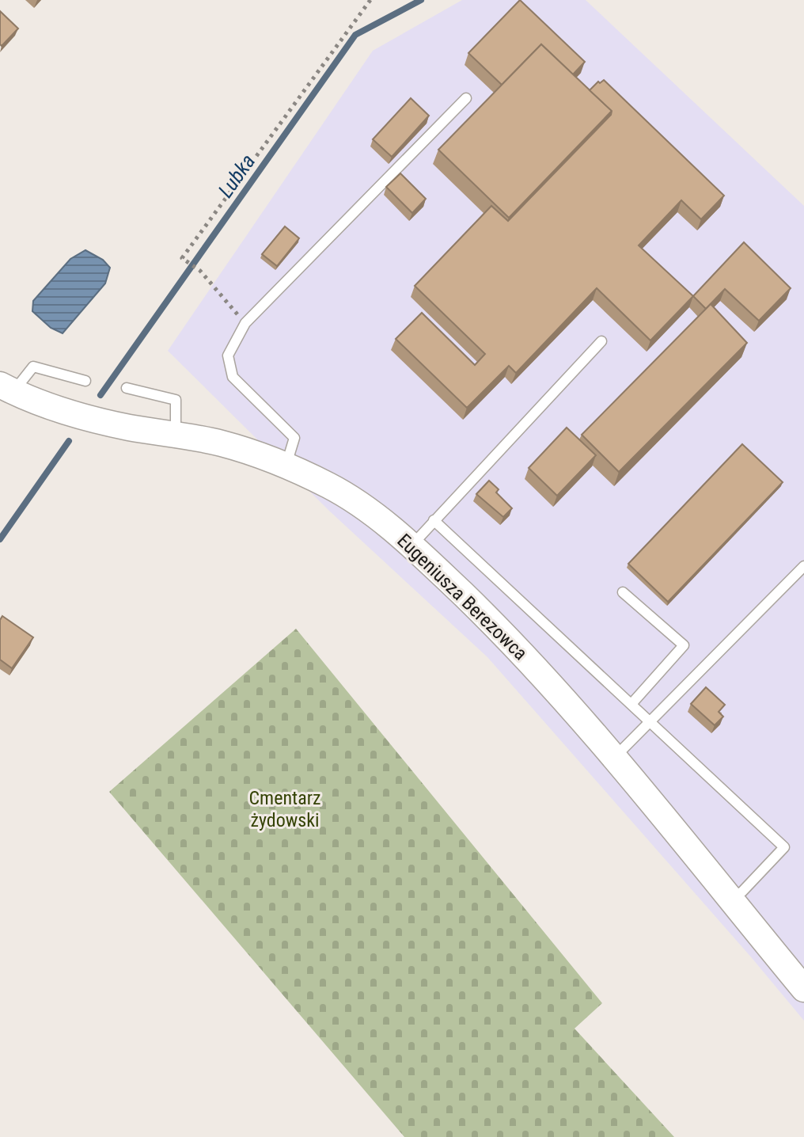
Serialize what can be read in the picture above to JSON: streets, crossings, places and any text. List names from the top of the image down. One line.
{"streets":{"street":["Eugeniusza Berezowca"]},"water":["Lubka"],"parks":["Cmentarz żydowski"]}
